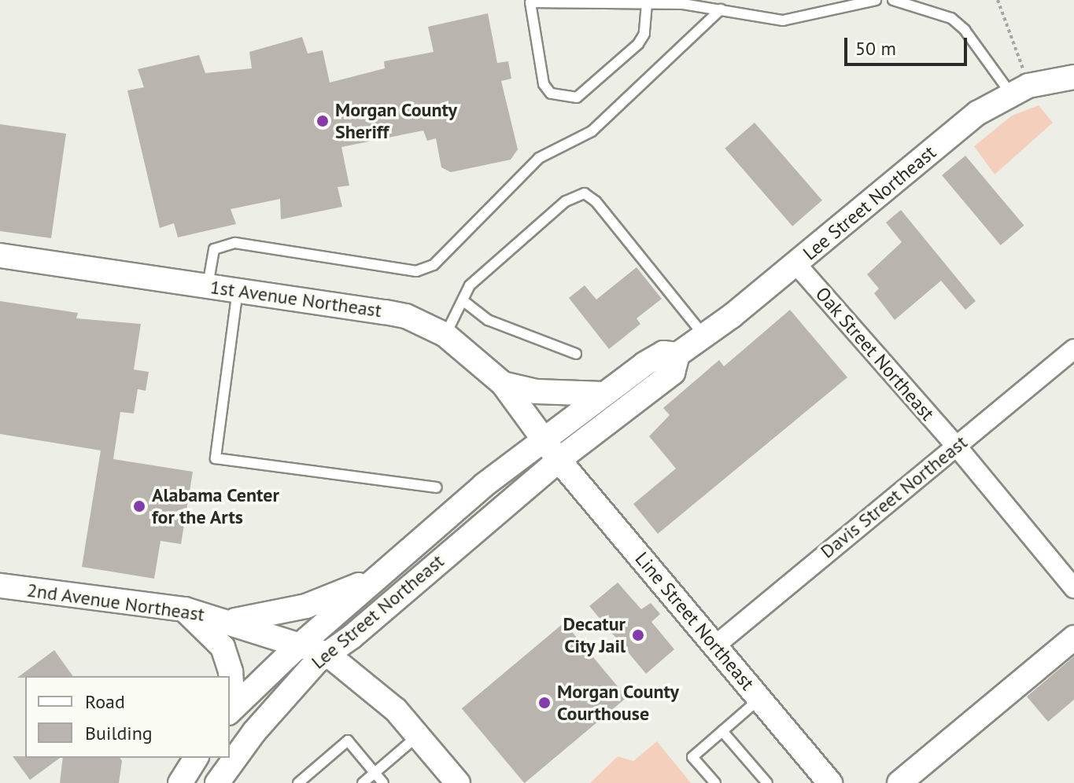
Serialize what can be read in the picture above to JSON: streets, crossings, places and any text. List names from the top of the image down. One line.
{"streets":{"street":["Lee Street Northeast","1st Avenue Northeast","Oak Street Northeast","Davis Street Northeast","2nd Avenue Northeast","Line Street Northeast"]},"crossings":[["Lee Street Northeast","1st Avenue Northeast"],["Lee Street Northeast","Oak Street Northeast"],["Lee Street Northeast","2nd Avenue Northeast"],["Lee Street Northeast","Line Street Northeast"],["Oak Street Northeast","Davis Street Northeast"],["Davis Street Northeast","Line Street Northeast"]],"places":["Morgan County Sheriff","Alabama Center for the Arts","Decatur City Jail","Morgan County Courthouse"],"legend":["Road","Building"],"scale_bar":"50 m"}
